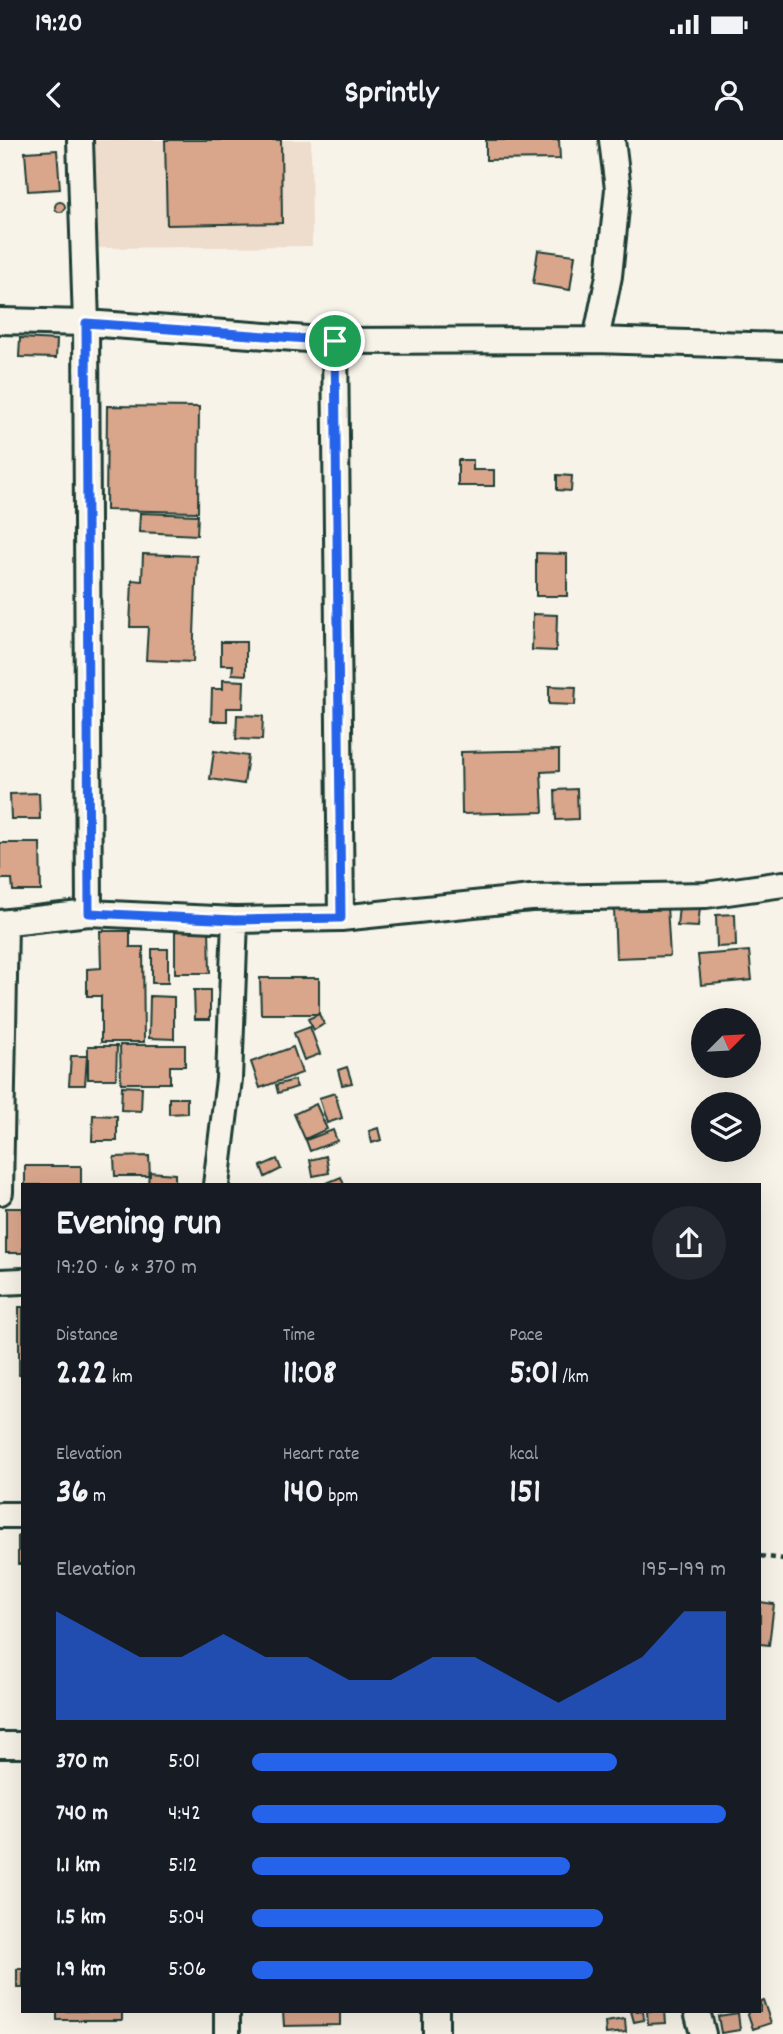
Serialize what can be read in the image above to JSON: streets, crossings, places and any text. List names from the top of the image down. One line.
{"north":"top right","page":{"status":"19:20","header":"Sprintly","heading":["Evening run","19:20 · 6 × 370 m"],"stats":[["Distance","2.22 km"],["Time","11:08"],["Pace","5:01 /km"],["Elevation","36 m"],["Heart rate","140 bpm"],["kcal","151"]],"chart":["Elevation","195–199 m"],"list":[{"name":"370 m","note":"5:01"},{"name":"740 m","note":"4:42"},{"name":"1.1 km","note":"5:12"},{"name":"1.5 km","note":"5:04"},{"name":"1.9 km","note":"5:06"}]}}
